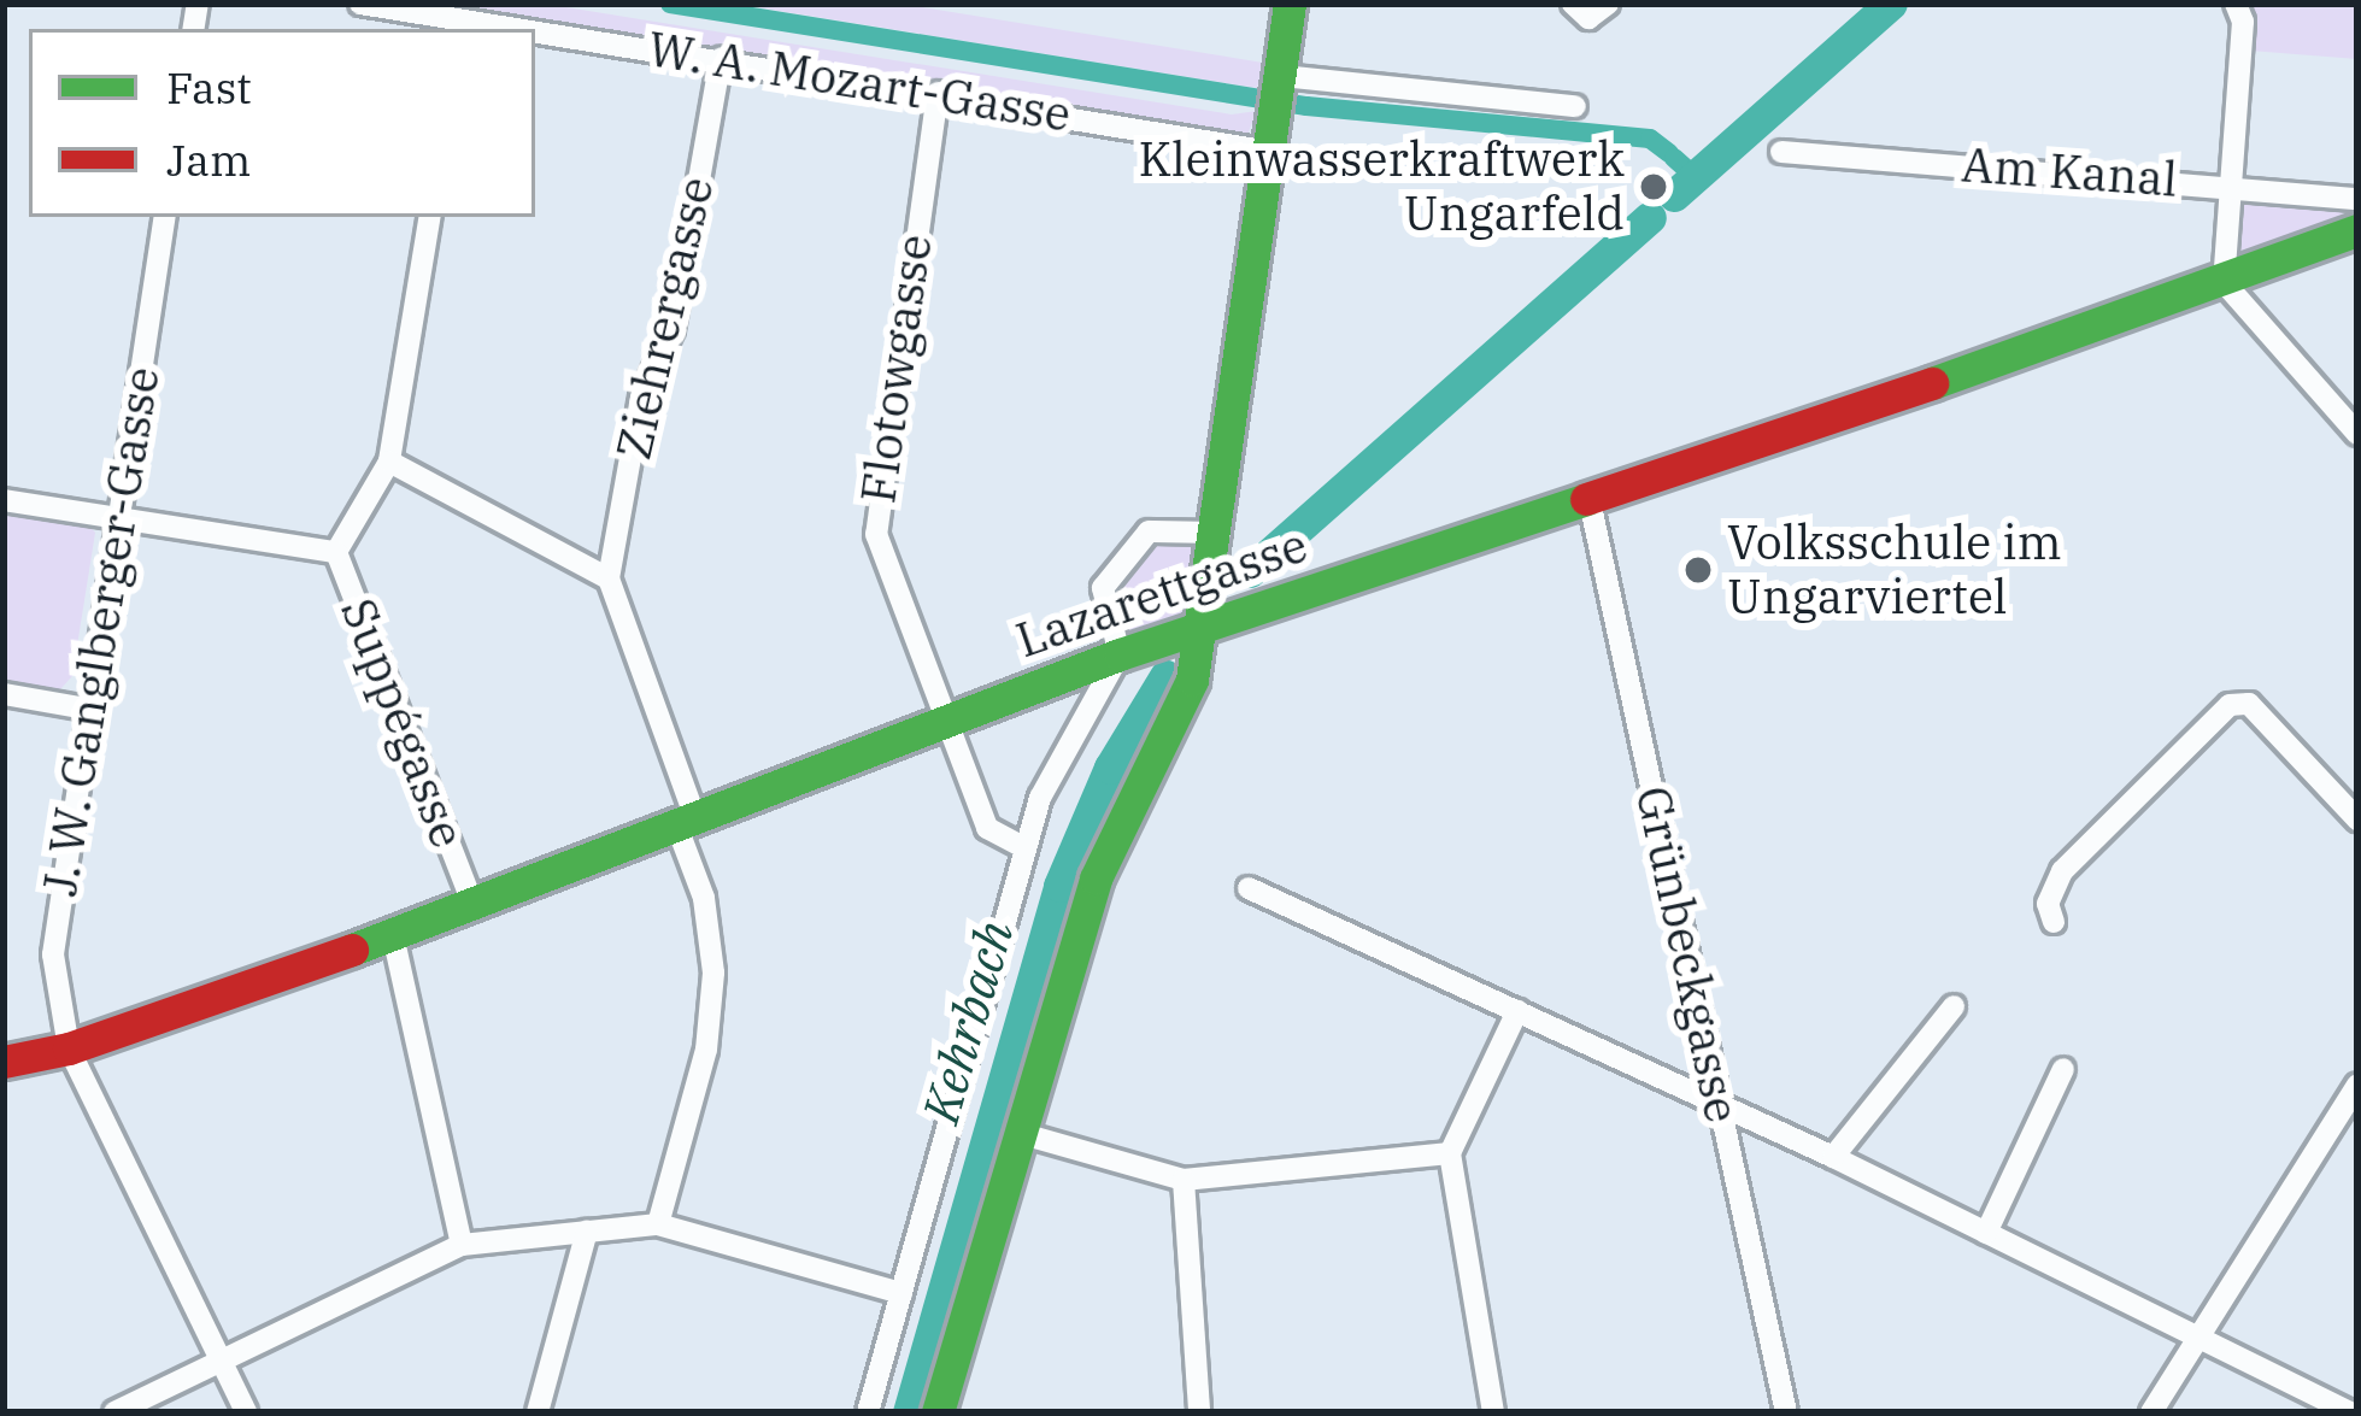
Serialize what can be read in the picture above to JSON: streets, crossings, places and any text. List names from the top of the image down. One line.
{"streets":{"street":["W. A. Mozart-Gasse","Am Kanal","Ziehrergasse","Flotowgasse","Lazarettgasse","J. W. Ganglberger-Gasse","Suppégasse","Grünbeckgasse"]},"crossings":[["W. A. Mozart-Gasse","Ziehrergasse"],["W. A. Mozart-Gasse","Flotowgasse"],["Flotowgasse","Lazarettgasse"],["Lazarettgasse","J. W. Ganglberger-Gasse"],["Lazarettgasse","Suppégasse"],["Lazarettgasse","Grünbeckgasse"]],"water":["Kehrbach"],"places":["Kleinwasserkraftwerk Ungarfeld","Volksschule im Ungarviertel"],"legend":["Fast","Jam"]}
